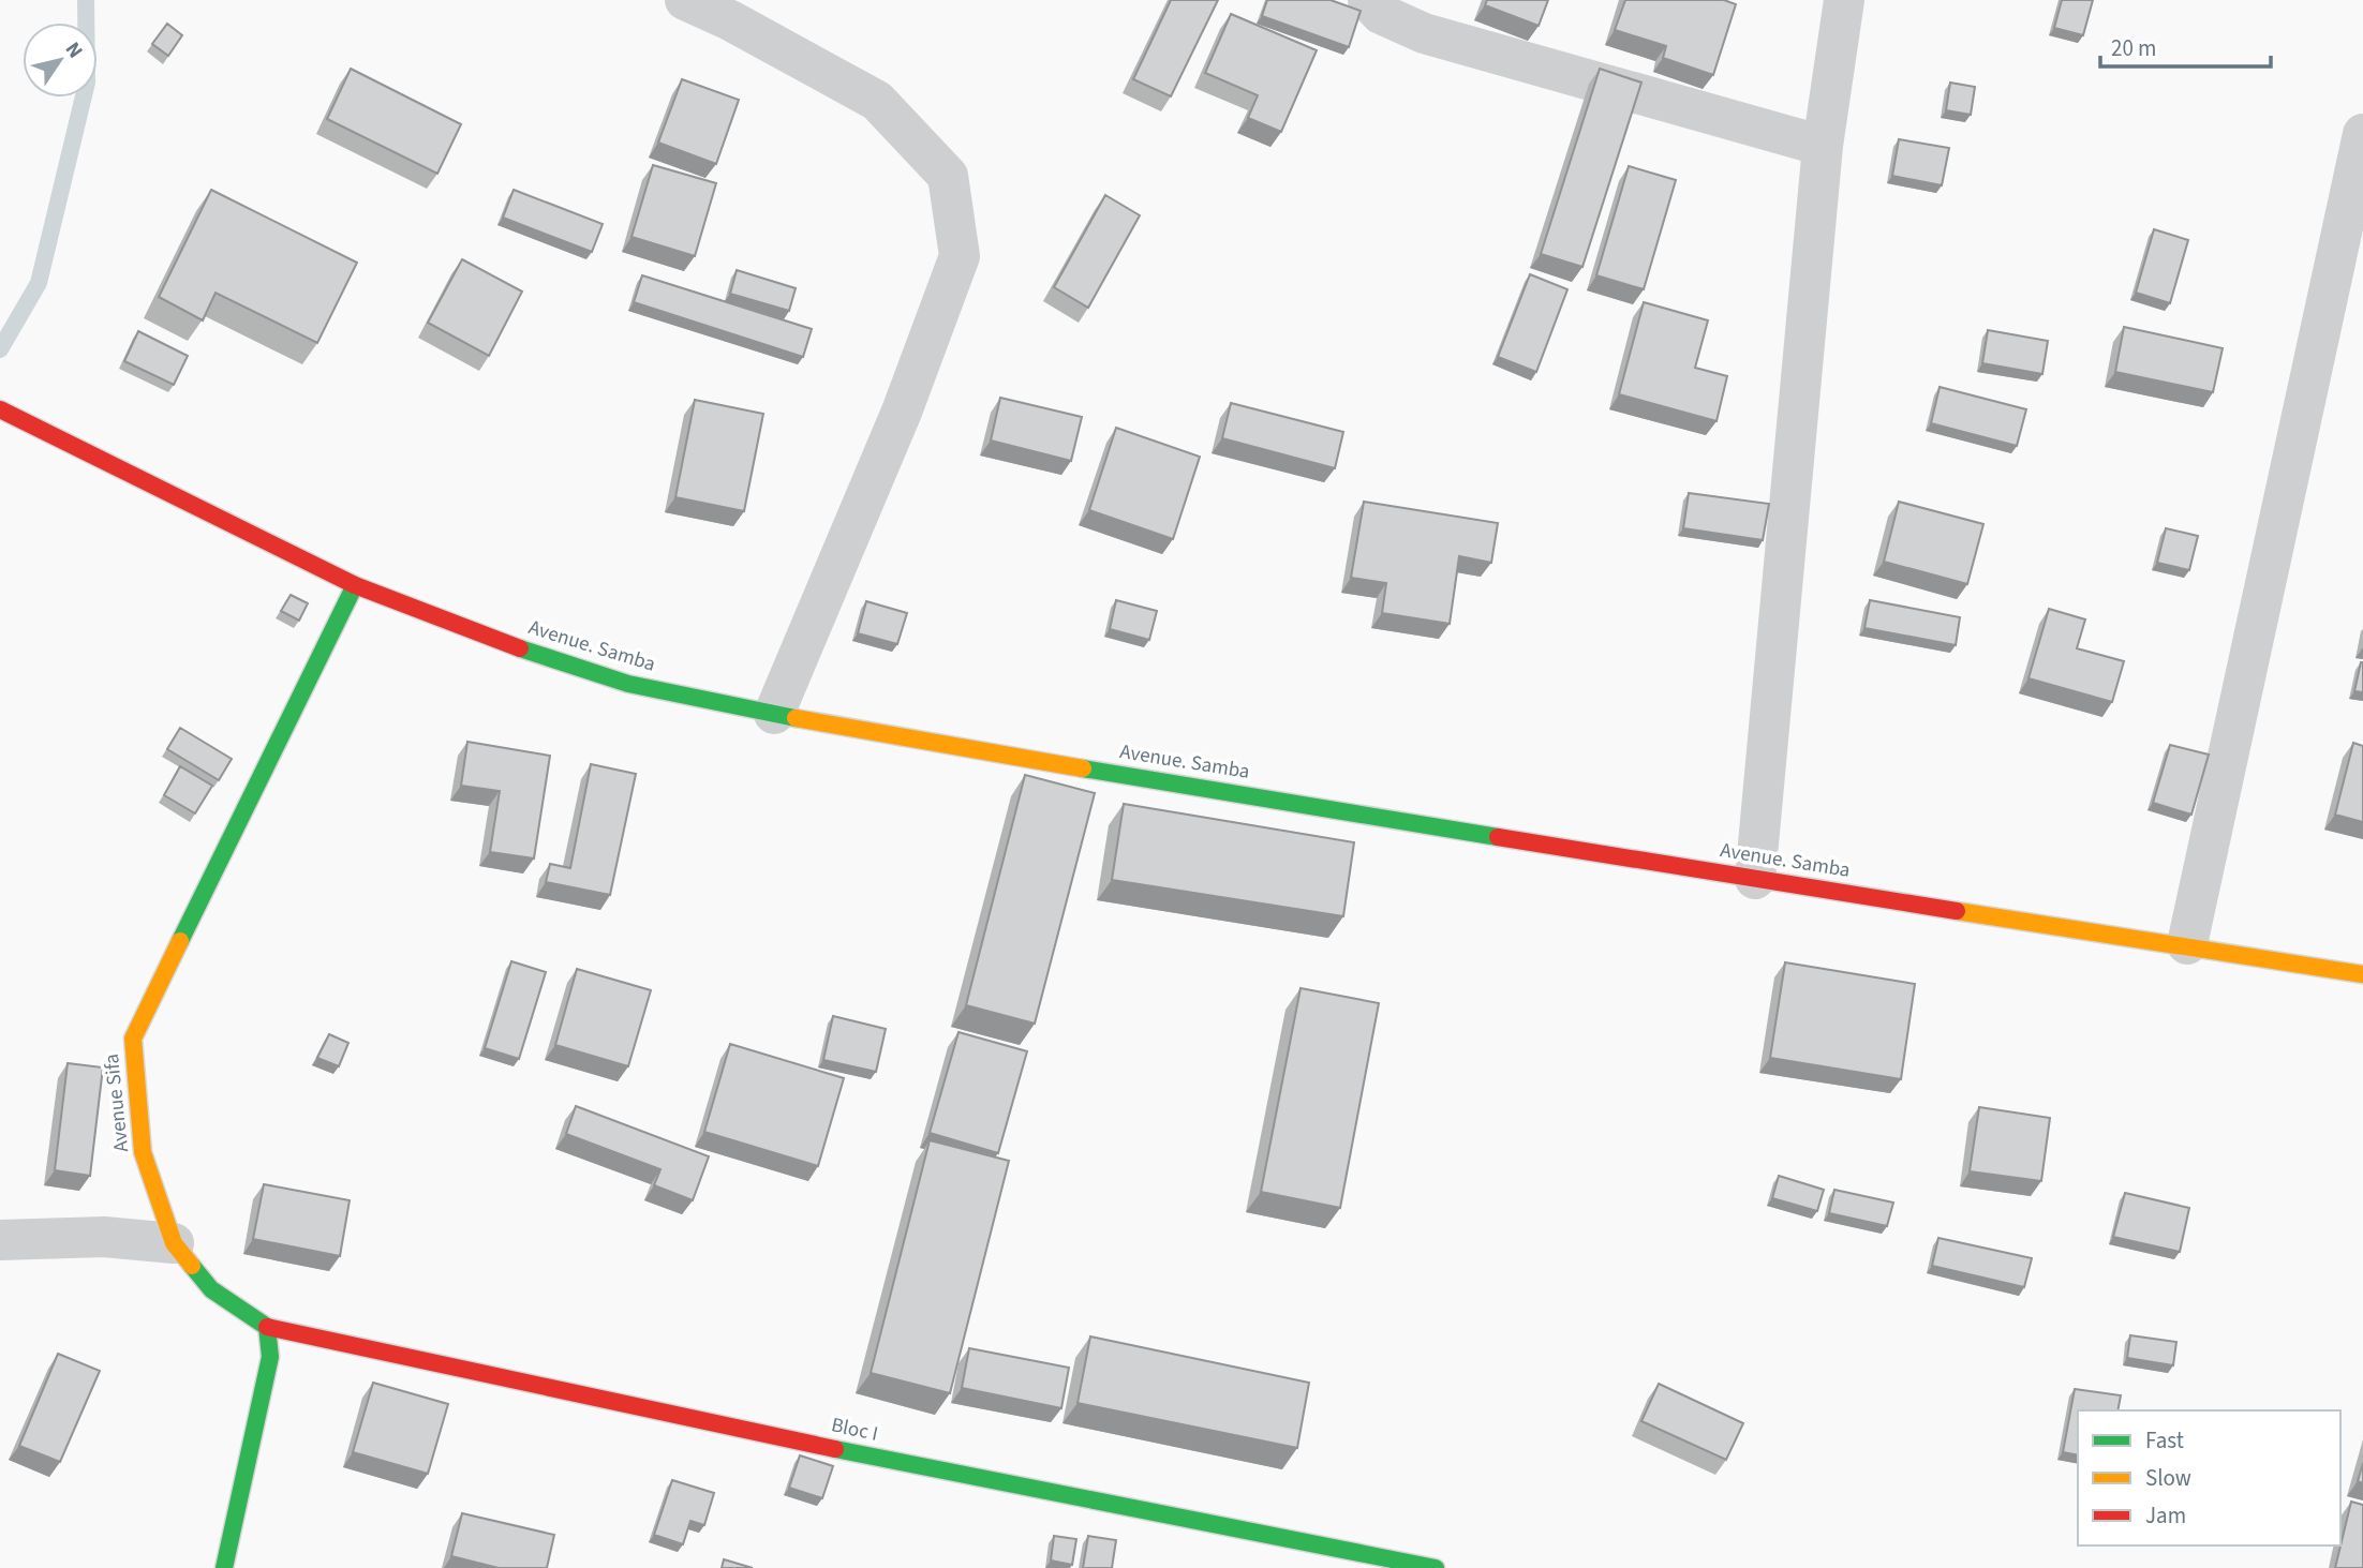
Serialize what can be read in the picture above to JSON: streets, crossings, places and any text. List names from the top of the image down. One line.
{"streets":{"street":["Avenue. Samba","Avenue Sifa","Bloc I"]},"crossings":[["Avenue. Samba","Avenue Sifa"],["Avenue Sifa","Bloc I"]],"legend":["Fast","Slow","Jam"],"scale_bar":"20 m","north":"top right"}
